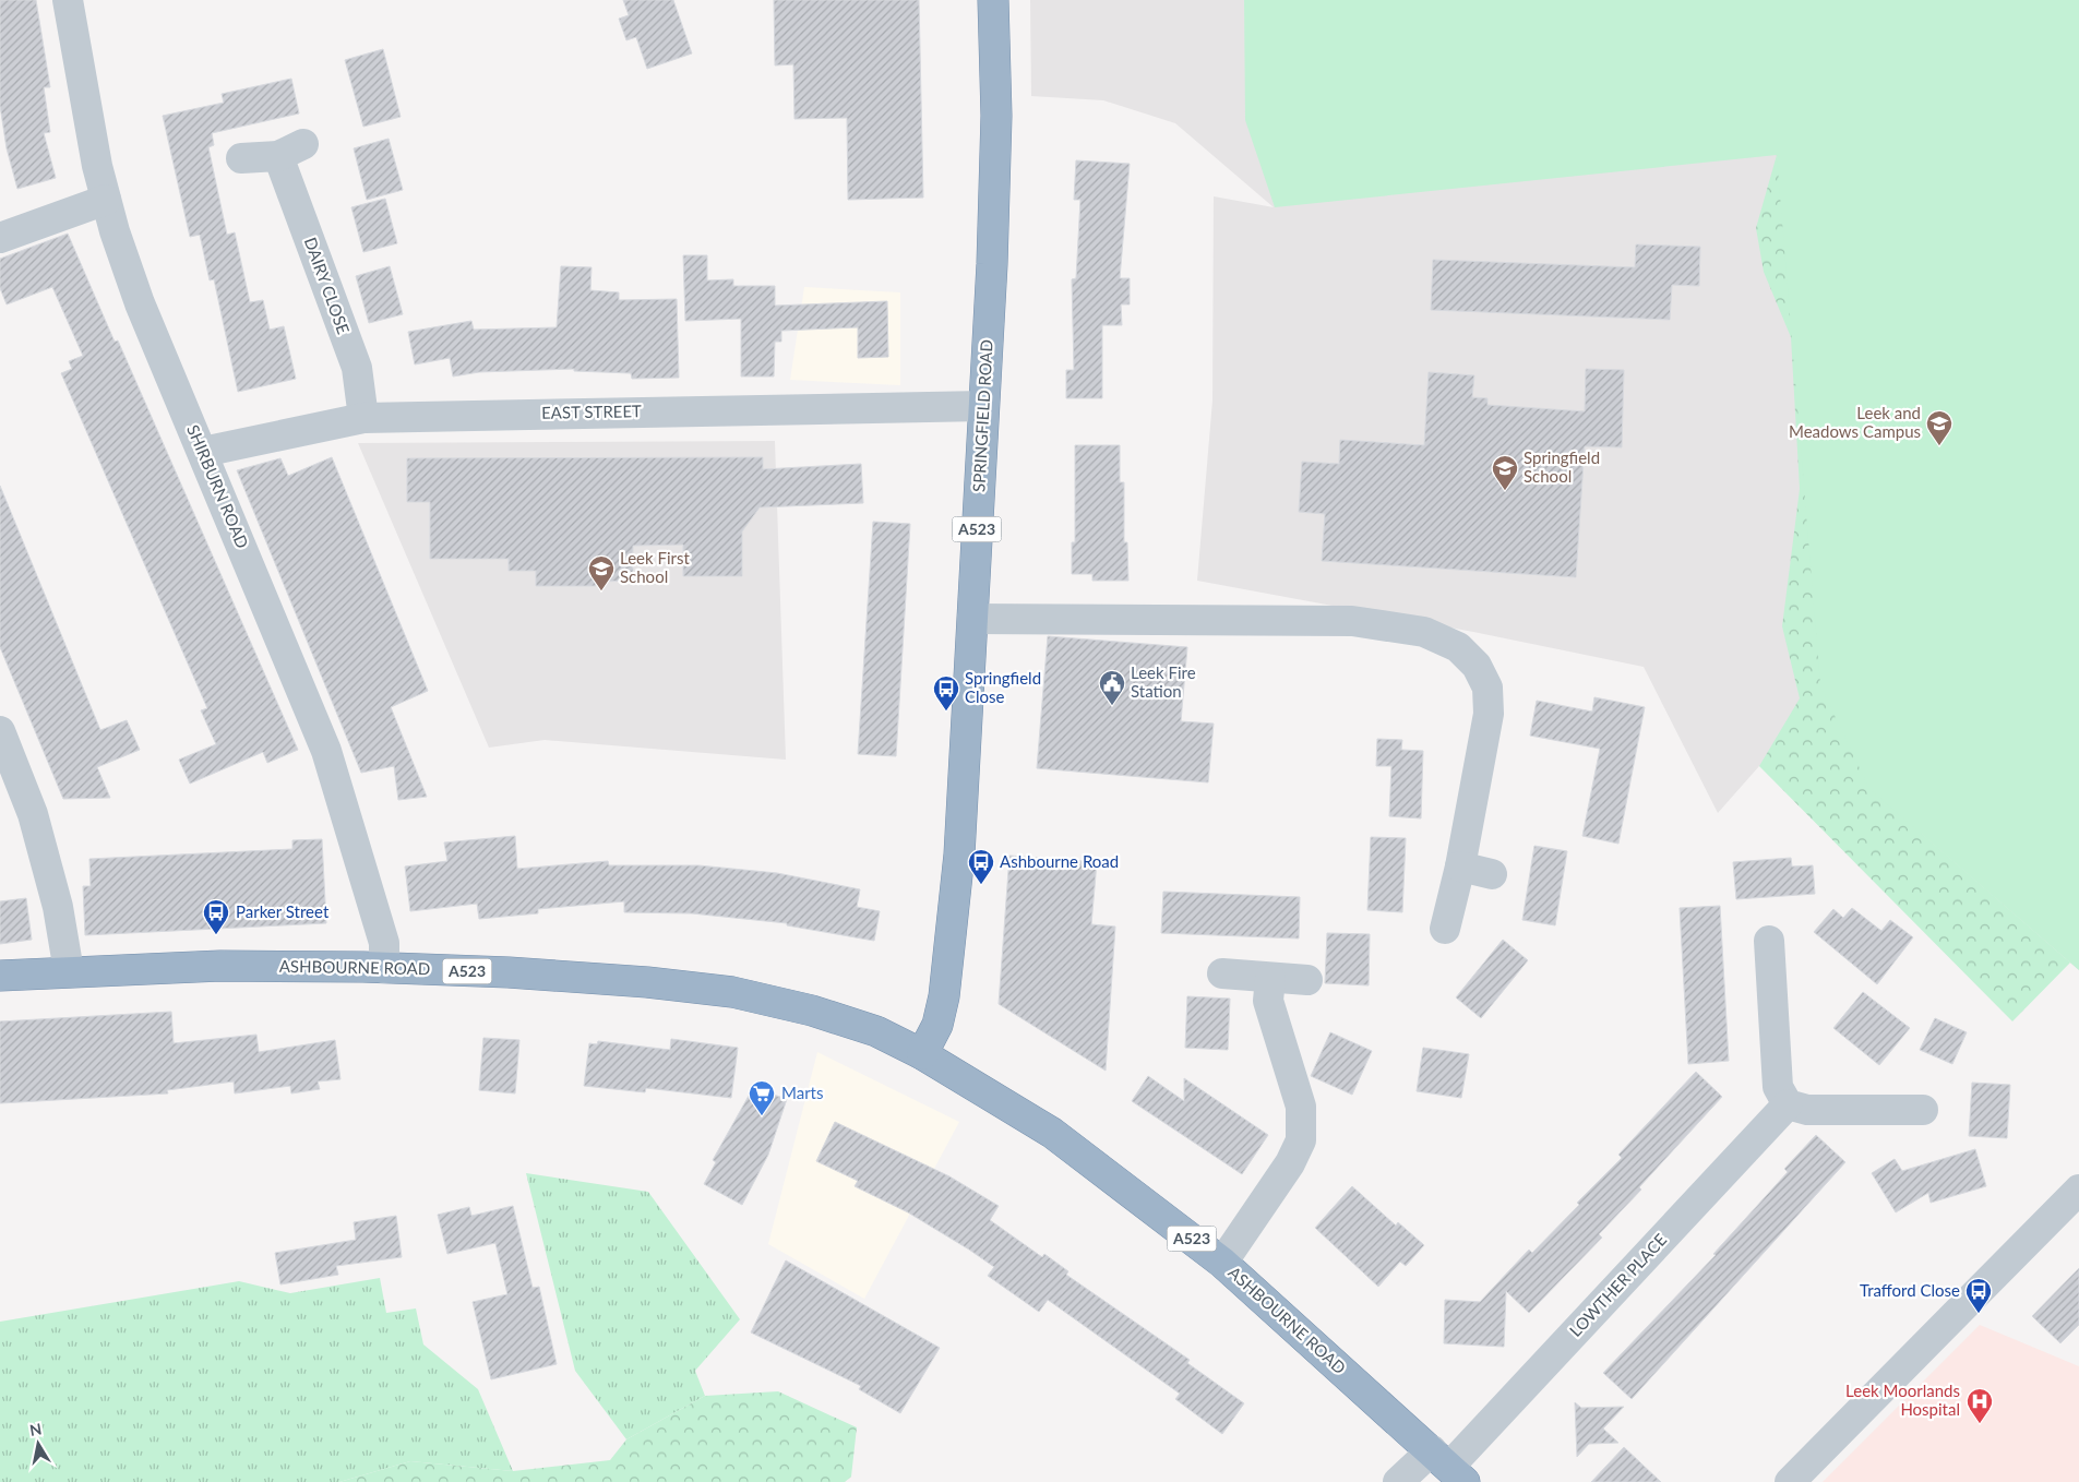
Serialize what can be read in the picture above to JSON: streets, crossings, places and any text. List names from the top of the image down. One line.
{"streets":{"highway":["SPRINGFIELD ROAD","A523","ASHBOURNE ROAD"],"street":["DAIRY CLOSE","EAST STREET","SHIRBURN ROAD","LOWTHER PLACE"]},"crossings":[["DAIRY CLOSE","EAST STREET"],["EAST STREET","SPRINGFIELD ROAD"],["EAST STREET","SHIRBURN ROAD"],["SPRINGFIELD ROAD","ASHBOURNE ROAD"],["SHIRBURN ROAD","ASHBOURNE ROAD"],["ASHBOURNE ROAD","LOWTHER PLACE"]],"places":{"school or university":["Leek and Meadows Campus","Springfield School","Leek First School"],"public building":["Leek Fire Station"],"bus stop":["Springfield Close","Ashbourne Road","Parker Street","Trafford Close"],"supermarket":["Marts"],"hospital":["Leek Moorlands Hospital"]},"north":"top"}
